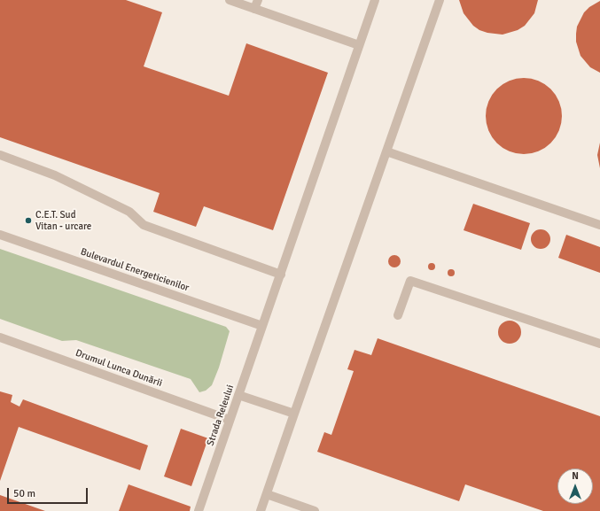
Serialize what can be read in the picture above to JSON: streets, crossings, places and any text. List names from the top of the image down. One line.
{"streets":{"street":["Bulevardul Energeticienilor","Drumul Lunca Dunării","Strada Releului"]},"crossings":[["Bulevardul Energeticienilor","Strada Releului"],["Drumul Lunca Dunării","Strada Releului"]],"places":["C.E.T. Sud Vitan - urcare"],"scale_bar":"50 m","north":"top"}
